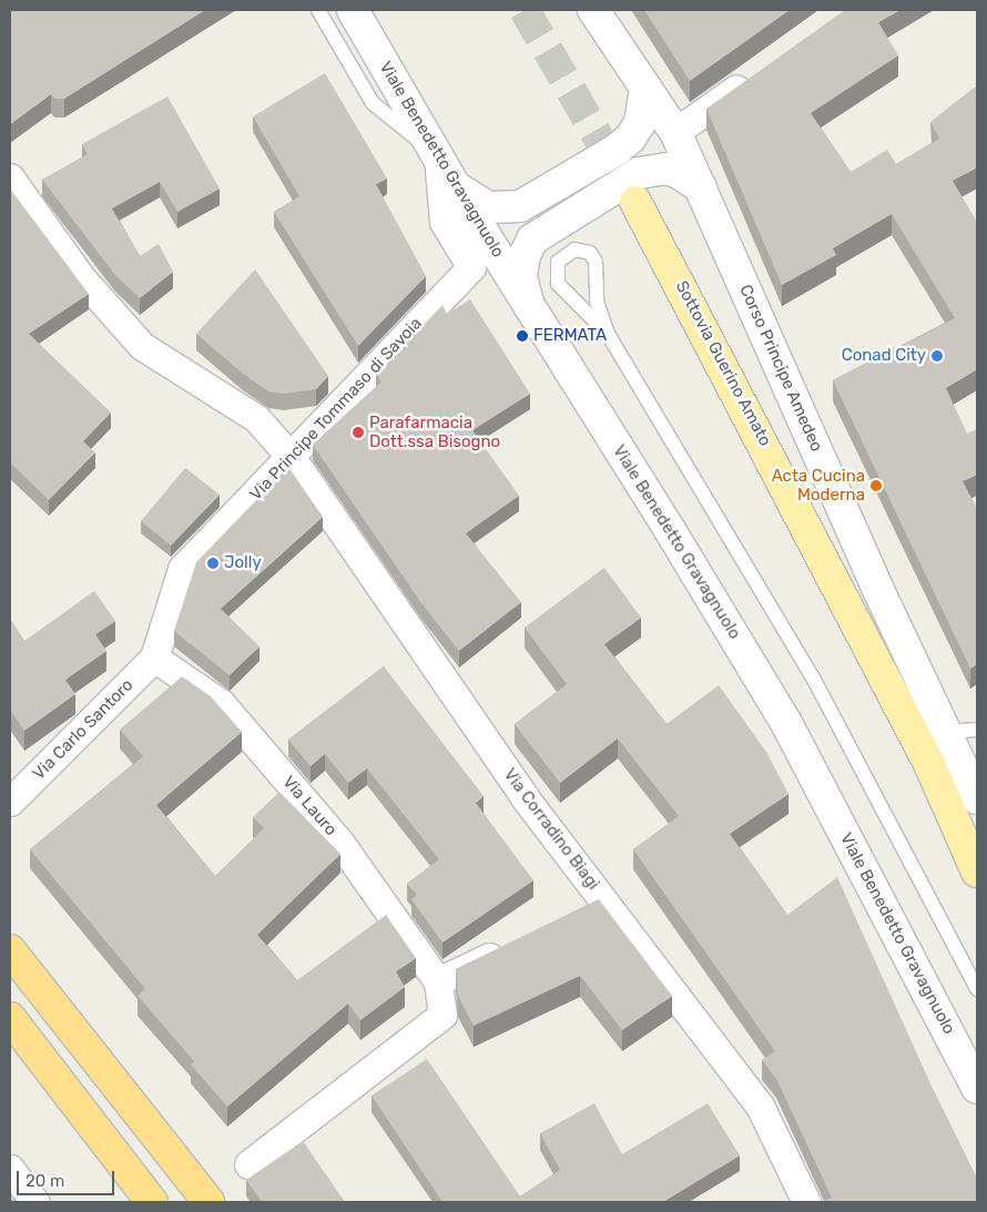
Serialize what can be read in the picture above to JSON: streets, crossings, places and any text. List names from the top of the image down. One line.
{"streets":{"main road":["Viale Benedetto Gravagnuolo","Sottovia Guerino Amato","Corso Principe Amedeo"],"street":["Via Principe Tommaso di Savoia","Via Carlo Santoro","Via Lauro","Via Corradino Biagi"]},"crossings":[["Viale Benedetto Gravagnuolo","Via Principe Tommaso di Savoia"],["Via Principe Tommaso di Savoia","Via Carlo Santoro"],["Via Principe Tommaso di Savoia","Via Lauro"],["Via Principe Tommaso di Savoia","Via Corradino Biagi"],["Via Carlo Santoro","Via Lauro"]],"places":["FERMATA","Conad City","Parafarmacia Dott.ssa Bisogno","Acta Cucina Moderna","Jolly"],"scale_bar":"20 m"}
